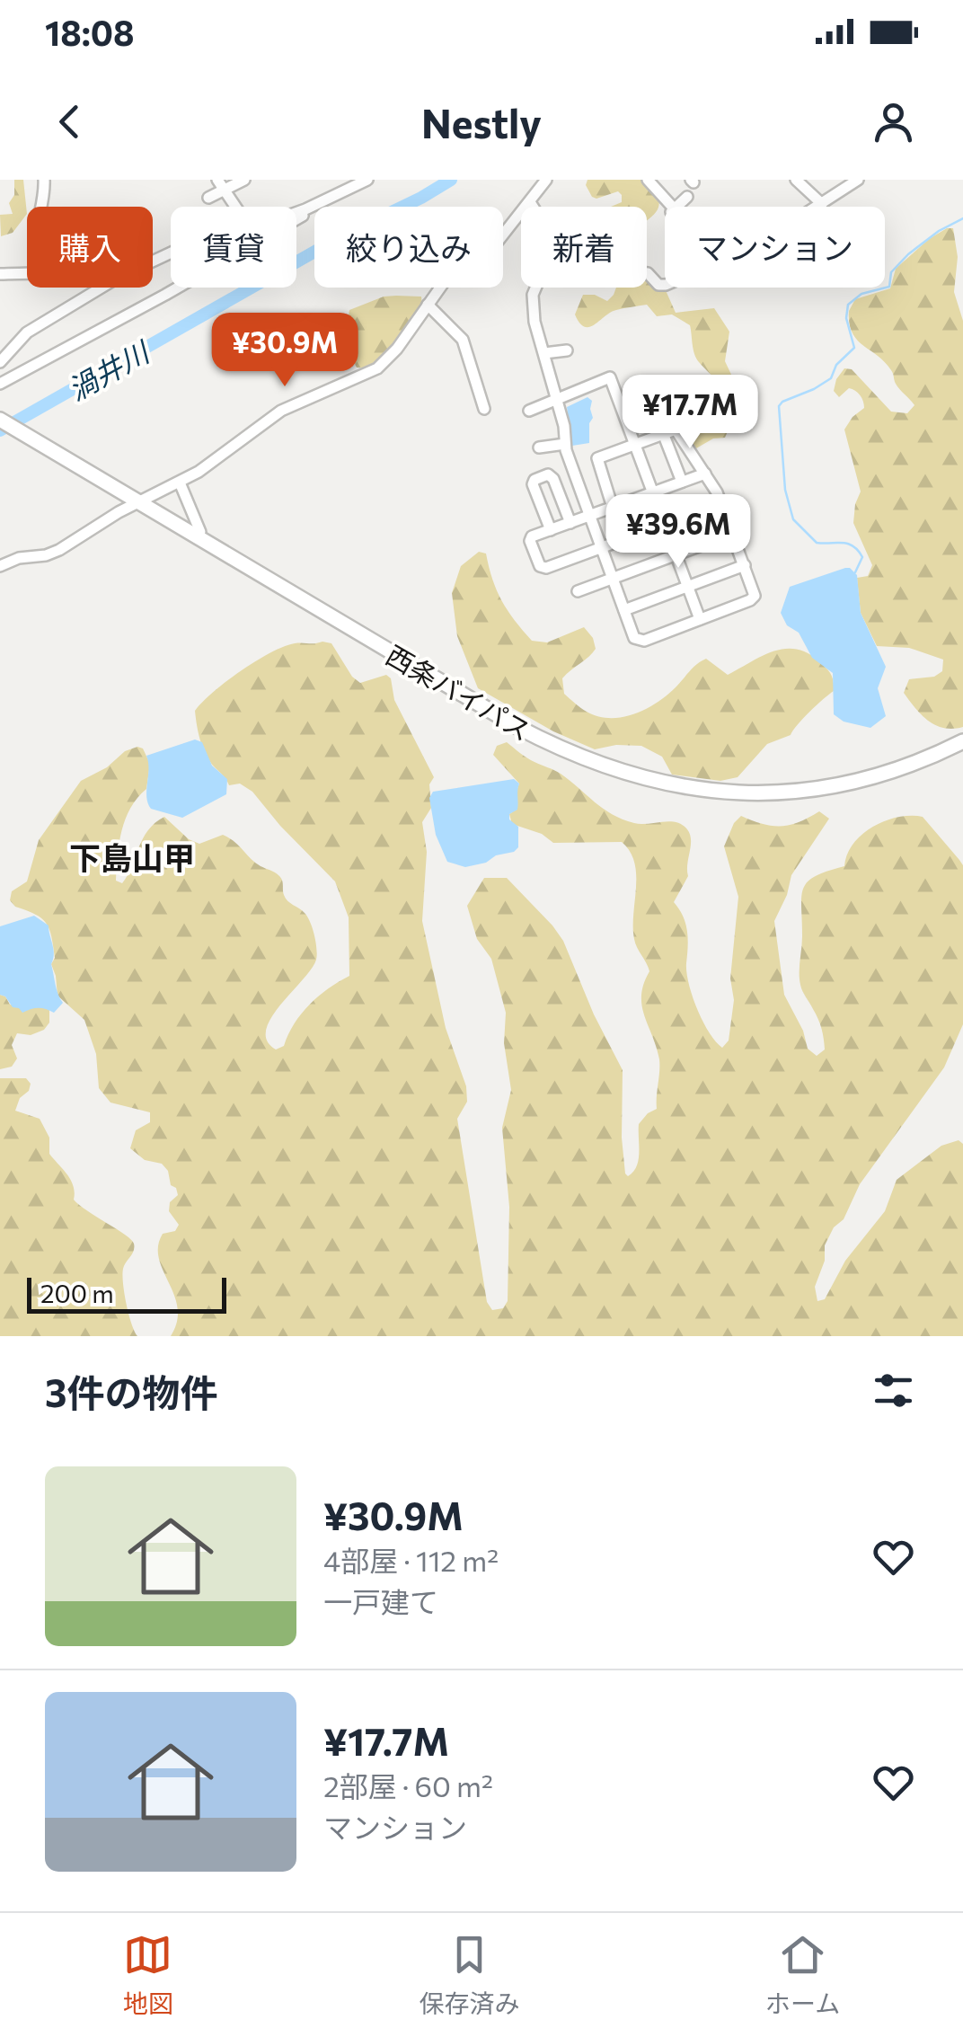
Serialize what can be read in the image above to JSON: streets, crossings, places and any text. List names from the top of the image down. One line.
{"streets":{"highway":["西条バイパス"]},"districts":["下島山甲"],"water":["渦井川"],"scale_bar":"200 m","page":{"status":"18:08","header":"Nestly","chip":["購入","賃貸","絞り込み","新着","マンション"],"price":["¥30.9M","¥17.7M","¥39.6M"],"scale":"200 m","heading":"3件の物件","list":[{"name":"¥30.9M","note":"4部屋 · 112 m² · 一戸建て"},{"name":"¥17.7M","note":"2部屋 · 60 m² · マンション"}],"tabs":["地図","保存済み","ホーム"]}}
